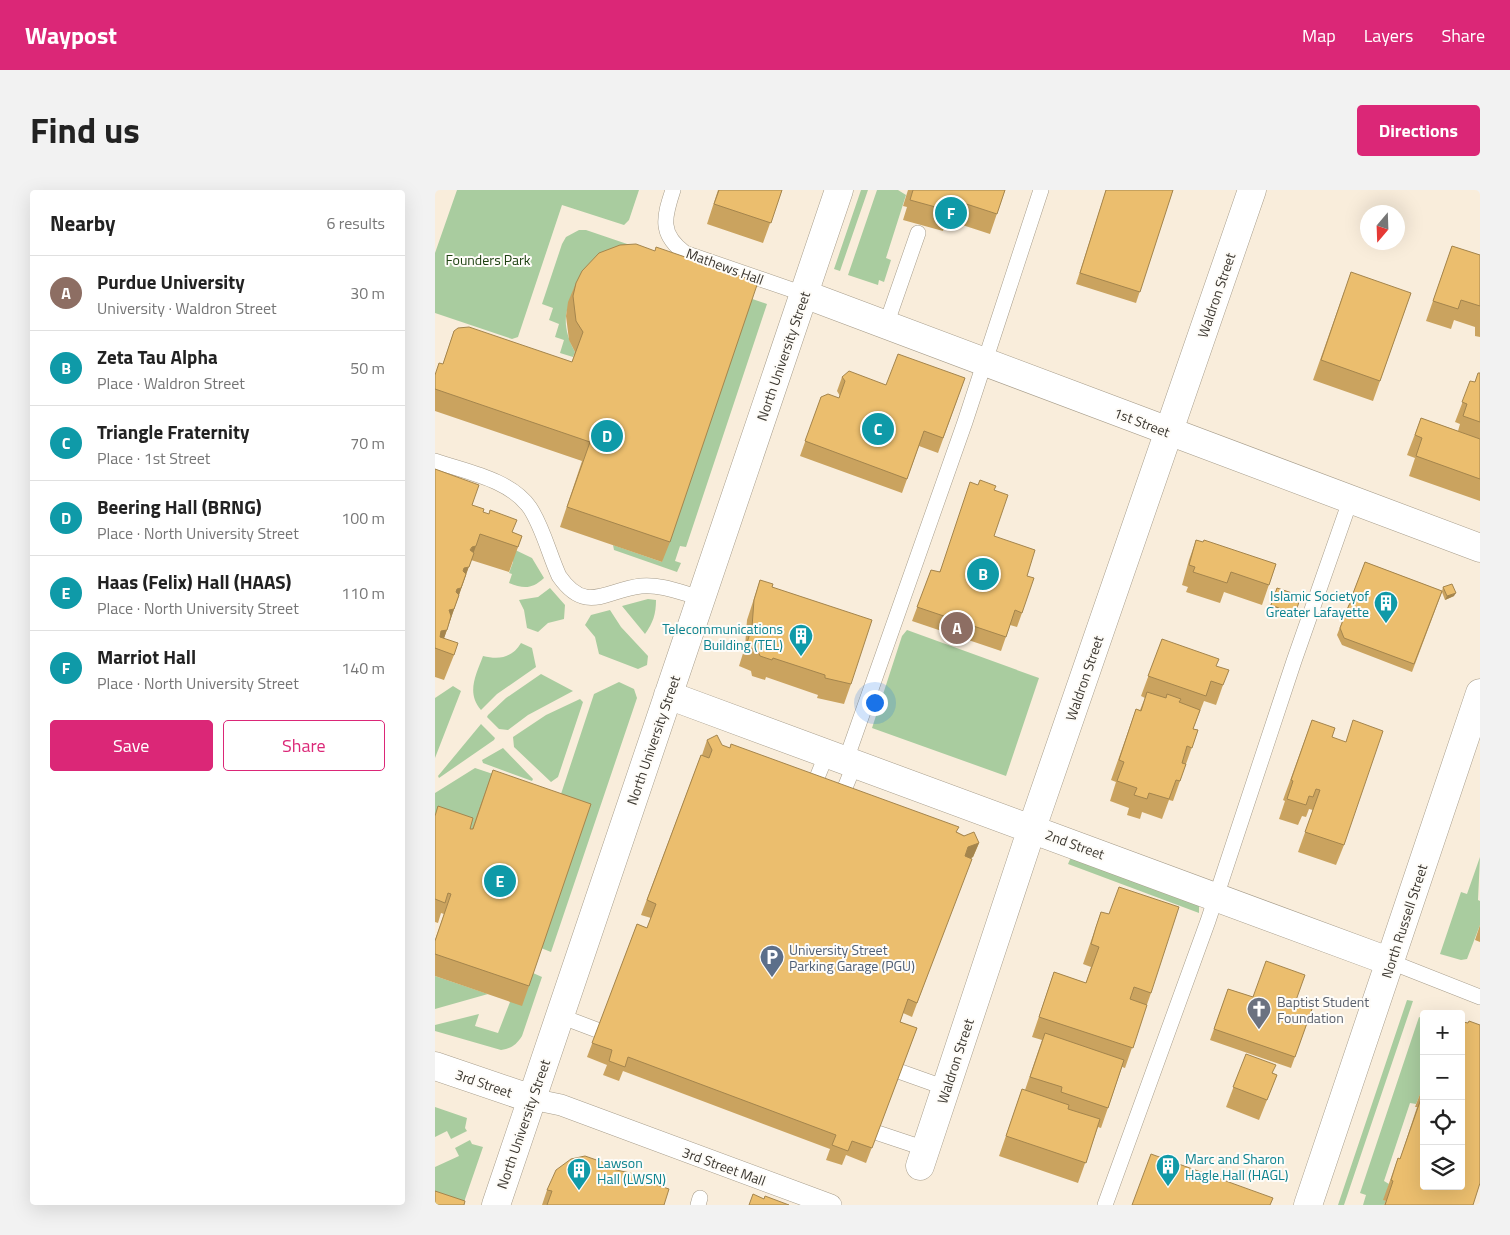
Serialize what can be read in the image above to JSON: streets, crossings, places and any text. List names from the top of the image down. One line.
{"streets":{"street":["Waldron Street","North University Street","1st Street","2nd Street","North Russell Street","3rd Street","3rd Street Mall"],"lane":["Mathews Hall"]},"crossings":[["Mathews Hall","North University Street"],["Mathews Hall","1st Street"],["Waldron Street","1st Street"],["Waldron Street","2nd Street"],["North University Street","1st Street"],["North University Street","2nd Street"],["North University Street","3rd Street"],["North University Street","3rd Street Mall"],["2nd Street","North Russell Street"],["3rd Street","3rd Street Mall"]],"parks":["Founders Park"],"places":{"building":["Islamic Societyof Greater Lafayette","Telecommunications Building (TEL)","Marc and Sharon Hagle Hall (HAGL)","Lawson Hall (LWSN)"],"parking":["University Street Parking Garage (PGU)"],"church":["Baptist Student Foundation"]},"north":"bottom","page":{"header":"Waypost","nav":["Map","Layers","Share"],"title":"Find us","buttons":["Directions",["Save","Share"]],"heading":["Nearby","6 results"],"pins":["F","C","D","B","A","E"],"list":[{"mark":"A","name":"Purdue University","note":"University · Waldron Street","value":"30 m"},{"mark":"B","name":"Zeta Tau Alpha","note":"Place · Waldron Street","value":"50 m"},{"mark":"C","name":"Triangle Fraternity","note":"Place · 1st Street","value":"70 m"},{"mark":"D","name":"Beering Hall (BRNG)","note":"Place · North University Street","value":"100 m"},{"mark":"E","name":"Haas (Felix) Hall (HAAS)","note":"Place · North University Street","value":"110 m"},{"mark":"F","name":"Marriot Hall","note":"Place · North University Street","value":"140 m"}],"map_buttons":["+","−"]}}
